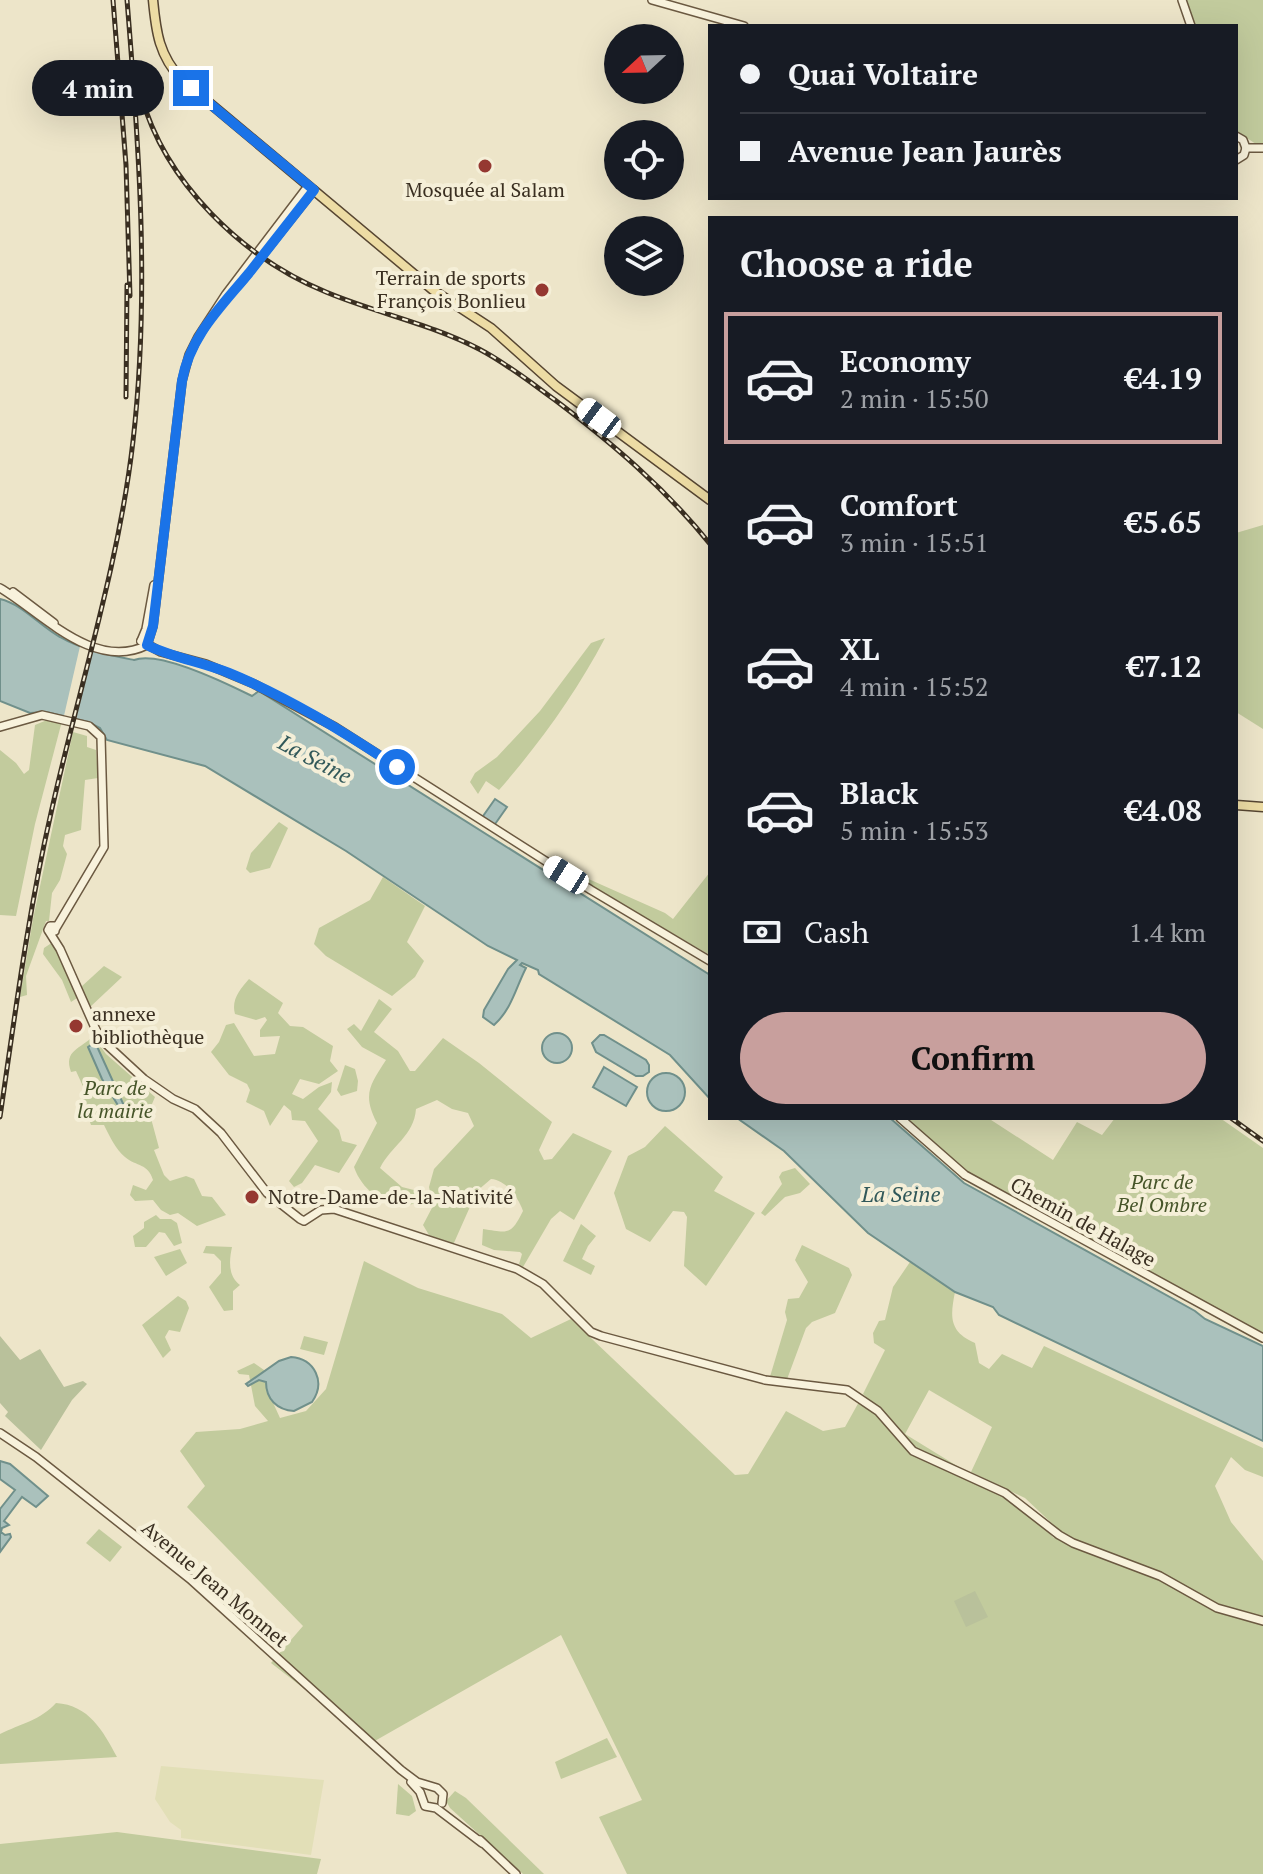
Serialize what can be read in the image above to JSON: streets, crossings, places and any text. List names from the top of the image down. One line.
{"streets":{"street":["Chemin de Halage","Avenue Jean Monnet"]},"water":["La Seine"],"parks":["Parc de la mairie","Parc de Bel Ombre"],"places":["Mosquée al Salam","Terrain de sports François Bonlieu","annexe bibliothèque","Notre-Dame-de-la-Nativité"],"north":"left","page":{"banner":["Quai Voltaire","Avenue Jean Jaurès"],"bubble":"4 min","heading":"Choose a ride","list":[{"name":"Economy","note":"2 min · 15:50","value":"€4.19"},{"name":"Comfort","note":"3 min · 15:51","value":"€5.65"},{"name":"XL","note":"4 min · 15:52","value":"€7.12"},{"name":"Black","note":"5 min · 15:53","value":"€4.08"}],"pay":["Cash","1.4 km"],"buttons":"Confirm"}}
